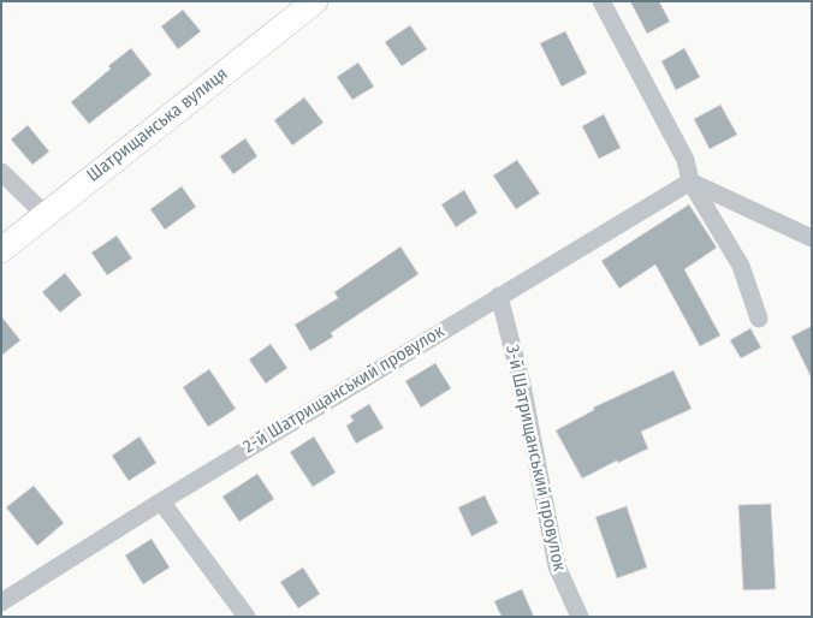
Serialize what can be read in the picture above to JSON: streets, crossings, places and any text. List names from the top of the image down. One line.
{"streets":{"street":["Шатрищанська вулиця","2-й Шатрищанський провулок","3-й Шатрищанський провулок"]},"crossings":[["2-й Шатрищанський провулок","3-й Шатрищанський провулок"]]}
